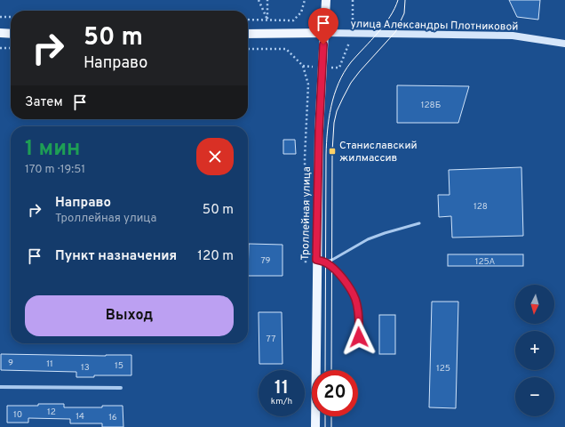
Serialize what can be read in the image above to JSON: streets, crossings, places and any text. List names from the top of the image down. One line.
{"streets":{"main road":["улица Александры Плотниковой","Троллейная улица"]},"crossings":[["улица Александры Плотниковой","Троллейная улица"]],"places":{"transit":["Станиславский жилмассив"]},"house_numbers":["128Б","128","79","125А","77","9","11","15","13","125","12","10","14","16"],"north":"bottom","page":{"turn":["50 m","Направо"],"then":"Затем","heading":["1 мин","170 m · 19:51"],"list":[{"name":"Направо","note":"Троллейная улица","value":"50 m"},{"name":"Пункт назначения","value":"120 m"}],"map_buttons":["+","−"],"buttons":"Выход","speed":"11 km/h","limit":"20"}}
